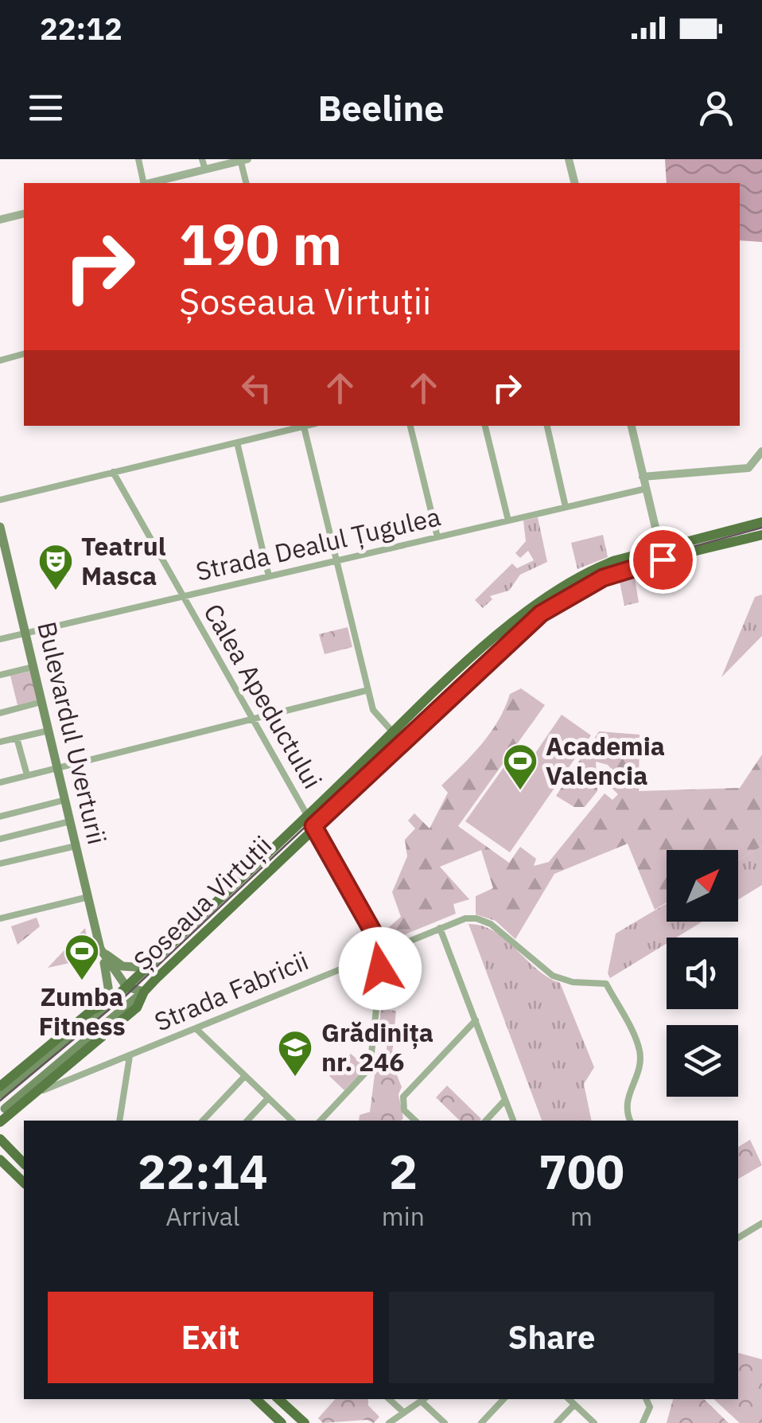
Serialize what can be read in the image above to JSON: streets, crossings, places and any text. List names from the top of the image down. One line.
{"streets":{"main road":["Bulevardul Uverturii","Șoseaua Virtuții"],"street":["Strada Dealul Țugulea","Calea Apeductului","Strada Fabricii"]},"crossings":[["Strada Dealul Țugulea","Calea Apeductului"],["Strada Dealul Țugulea","Bulevardul Uverturii"],["Calea Apeductului","Șoseaua Virtuții"],["Calea Apeductului","Strada Fabricii"],["Bulevardul Uverturii","Șoseaua Virtuții"],["Șoseaua Virtuții","Strada Fabricii"]],"places":{"theatre":["Teatrul Masca"],"sports":["Academia Valencia","Zumba Fitness"],"school or university":["Grădinița nr. 246"]},"north":"top right","page":{"status":"22:12","header":"Beeline","turn":["190 m","Șoseaua Virtuții"],"eta":["22:14","Arrival","2","min","700","m"],"buttons":["Exit","Share"]}}
